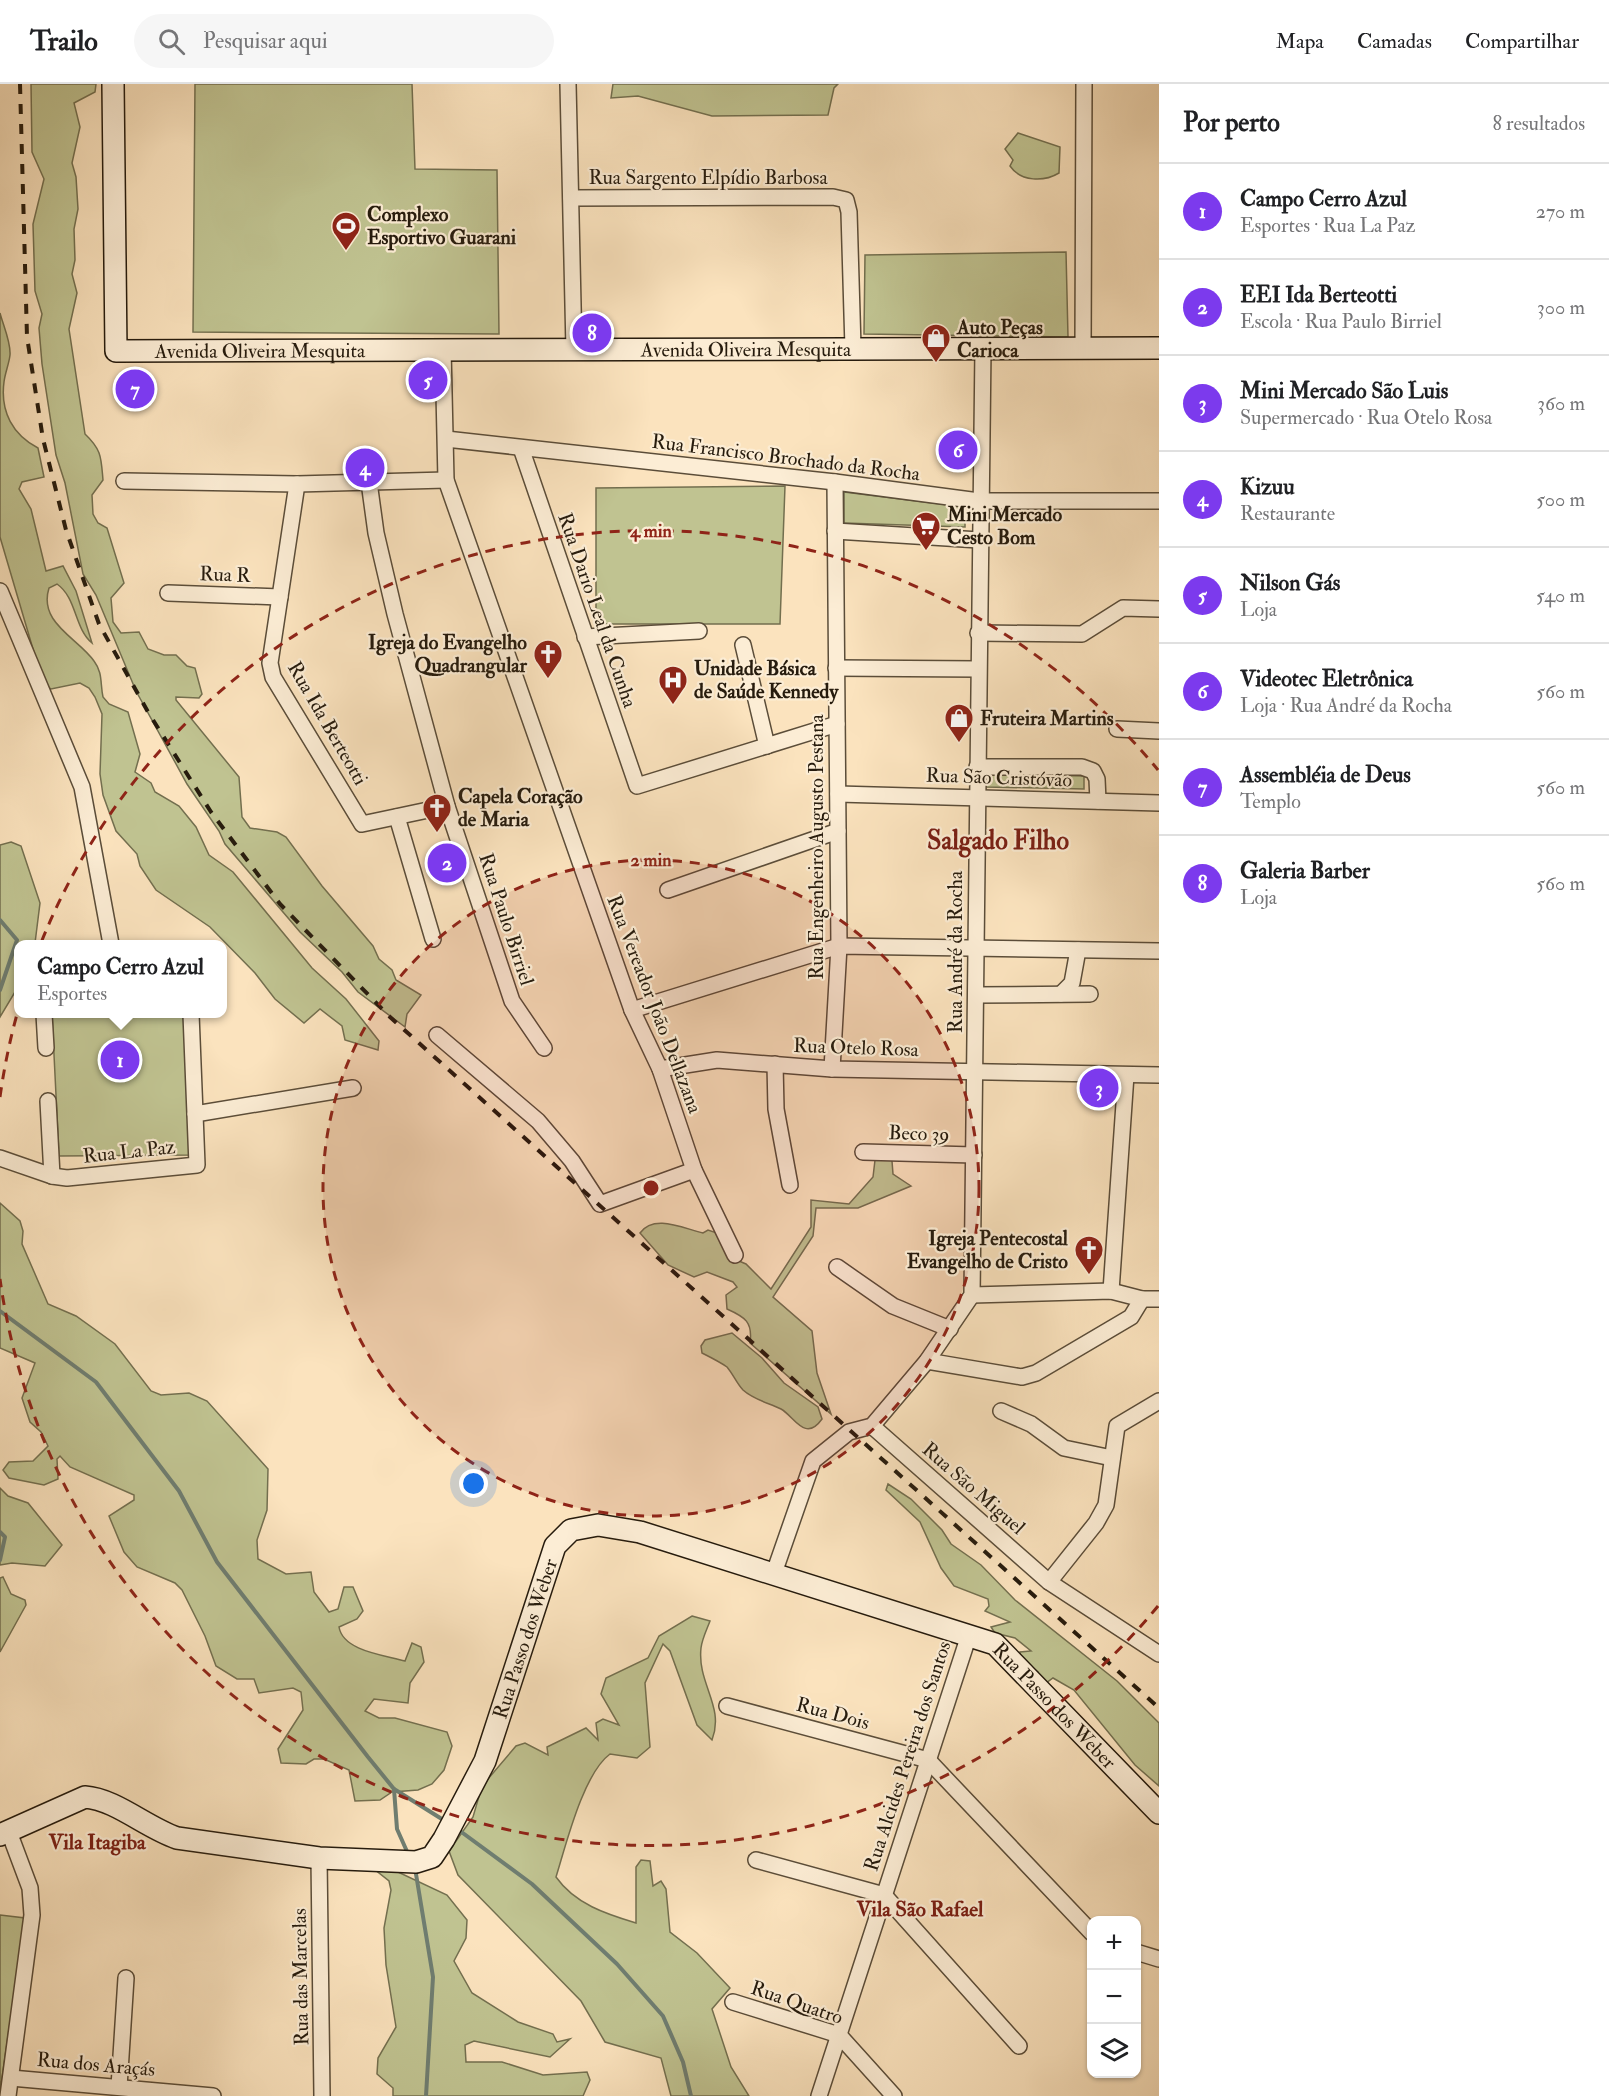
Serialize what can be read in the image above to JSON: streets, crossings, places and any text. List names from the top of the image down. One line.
{"streets":{"street":["Rua Sargento Elpídio Barbosa","Avenida Oliveira Mesquita","Rua Francisco Brochado da Rocha","Rua R","Rua Dario Leal da Cunha","Rua Ida Berteotti","Rua São Cristóvão","Rua Engenheiro Augusto Pestana","Rua Paulo Birriel","Rua André da Rocha","Rua Vereador João Dellazana","Rua Otelo Rosa","Beco 39","Rua La Paz","Rua São Miguel","Rua Passo dos Weber","Rua Dois","Rua Alcides Pereira dos Santos","Rua das Marcelas","Rua Quatro","Rua dos Araçás"]},"crossings":[["Rua Sargento Elpídio Barbosa","Avenida Oliveira Mesquita"],["Avenida Oliveira Mesquita","Rua André da Rocha"],["Avenida Oliveira Mesquita","Rua Vereador João Dellazana"],["Rua Francisco Brochado da Rocha","Rua Dario Leal da Cunha"],["Rua Francisco Brochado da Rocha","Rua Engenheiro Augusto Pestana"],["Rua Francisco Brochado da Rocha","Rua André da Rocha"],["Rua Francisco Brochado da Rocha","Rua Vereador João Dellazana"],["Rua R","Rua Ida Berteotti"],["Rua Ida Berteotti","Rua Paulo Birriel"],["Rua São Cristóvão","Rua Engenheiro Augusto Pestana"],["Rua São Cristóvão","Rua André da Rocha"],["Rua Engenheiro Augusto Pestana","Rua Otelo Rosa"],["Rua André da Rocha","Rua Otelo Rosa"],["Rua André da Rocha","Beco 39"],["Rua Vereador João Dellazana","Rua Otelo Rosa"],["Rua Passo dos Weber","Rua Alcides Pereira dos Santos"],["Rua Passo dos Weber","Rua das Marcelas"],["Rua Dois","Rua Alcides Pereira dos Santos"],["Rua Alcides Pereira dos Santos","Rua Quatro"]],"districts":["Salgado Filho","Vila Itagiba","Vila São Rafael"],"places":{"sports":["Complexo Esportivo Guarani"],"shop":["Auto Peças Carioca","Fruteira Martins"],"supermarket":["Mini Mercado Cesto Bom"],"church":["Igreja do Evangelho Quadrangular","Capela Coração de Maria","Igreja Pentecostal Evangelho de Cristo"],"hospital":["Unidade Básica de Saúde Kennedy"]},"page":{"header":"Trailo","search":"Pesquisar aqui","nav":["Mapa","Camadas","Compartilhar"],"heading":["Por perto","8 resultados"],"list":[{"mark":"1","name":"Campo Cerro Azul","note":"Esportes · Rua La Paz","value":"270 m"},{"mark":"2","name":"EEI Ida Berteotti","note":"Escola · Rua Paulo Birriel","value":"300 m"},{"mark":"3","name":"Mini Mercado São Luis","note":"Supermercado · Rua Otelo Rosa","value":"360 m"},{"mark":"4","name":"Kizuu","note":"Restaurante","value":"500 m"},{"mark":"5","name":"Nilson Gás","note":"Loja","value":"540 m"},{"mark":"6","name":"Videotec Eletrônica","note":"Loja · Rua André da Rocha","value":"560 m"},{"mark":"7","name":"Assembléia de Deus","note":"Templo","value":"560 m"},{"mark":"8","name":"Galeria Barber","note":"Loja","value":"560 m"}],"pins":["8","5","7","6","4","2","1","3"],"popup":["Campo Cerro Azul","Esportes"],"map_buttons":["+","−"]},"rings":["4 min","2 min"]}
